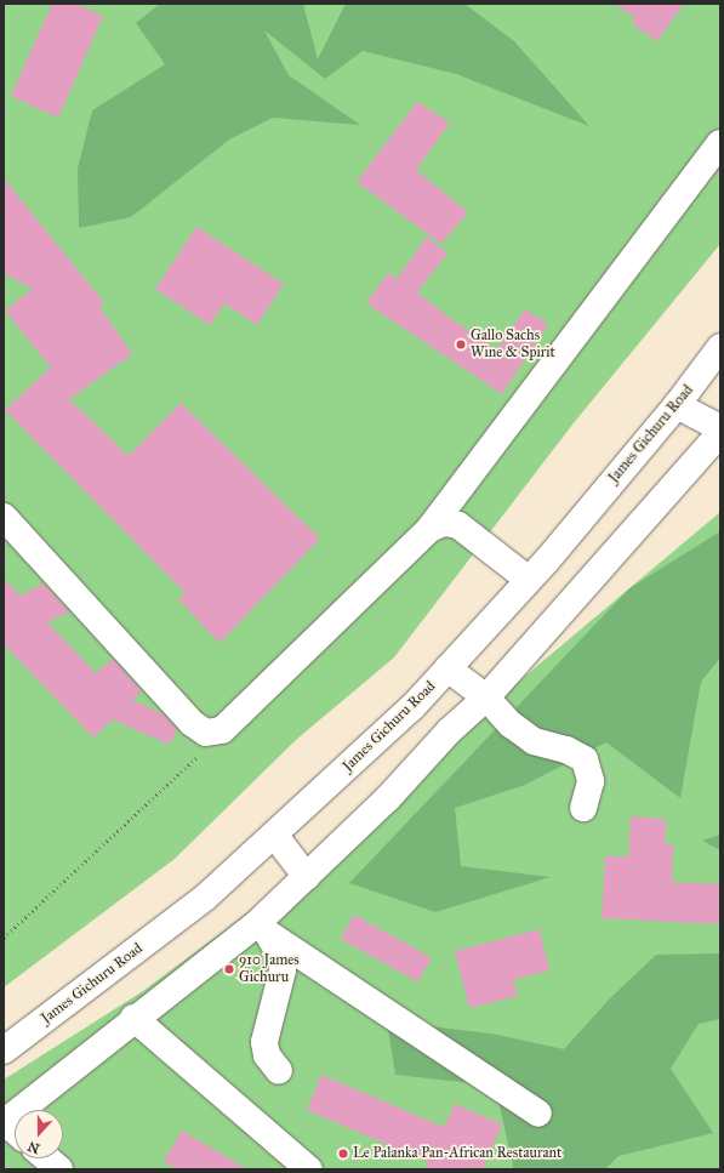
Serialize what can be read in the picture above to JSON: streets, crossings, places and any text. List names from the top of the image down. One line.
{"streets":{"street":["James Gichuru Road"]},"places":["Gallo Sachs Wine & Spirit","910 James Gichuru","Le Palanka Pan-African Restaurant"],"north":"bottom"}
